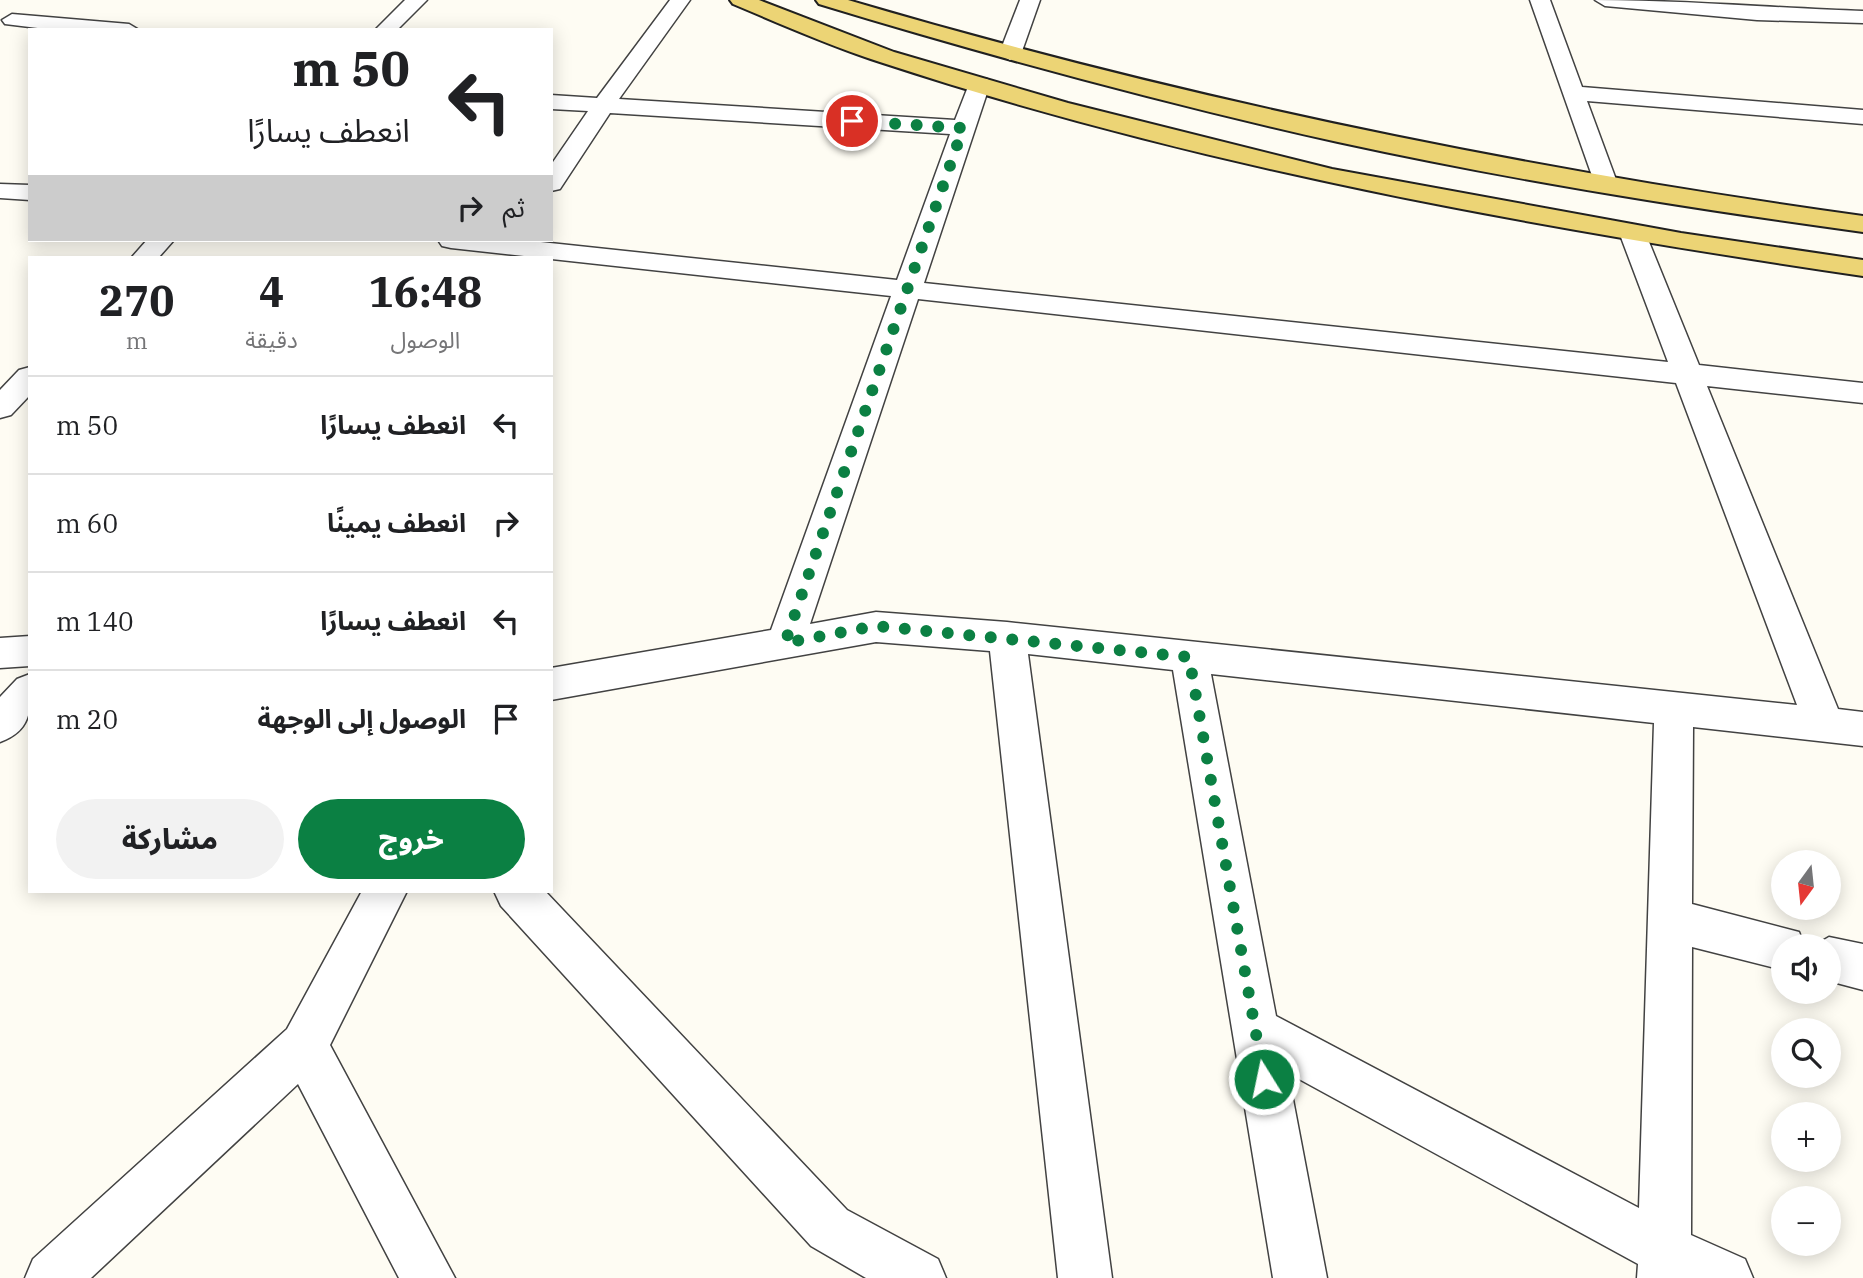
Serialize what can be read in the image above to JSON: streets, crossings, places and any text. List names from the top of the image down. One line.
{"north":"bottom","page":{"turn":["50 m","انعطف يسارًا"],"then":"ثم","eta":["16:48","الوصول","4","دقيقة","270","m"],"list":[{"name":"انعطف يسارًا","value":"50 m"},{"name":"انعطف يمينًا","value":"60 m"},{"name":"انعطف يسارًا","value":"140 m"},{"name":"الوصول إلى الوجهة","value":"20 m"}],"buttons":["خروج","مشاركة"],"map_buttons":["+","−"]}}
